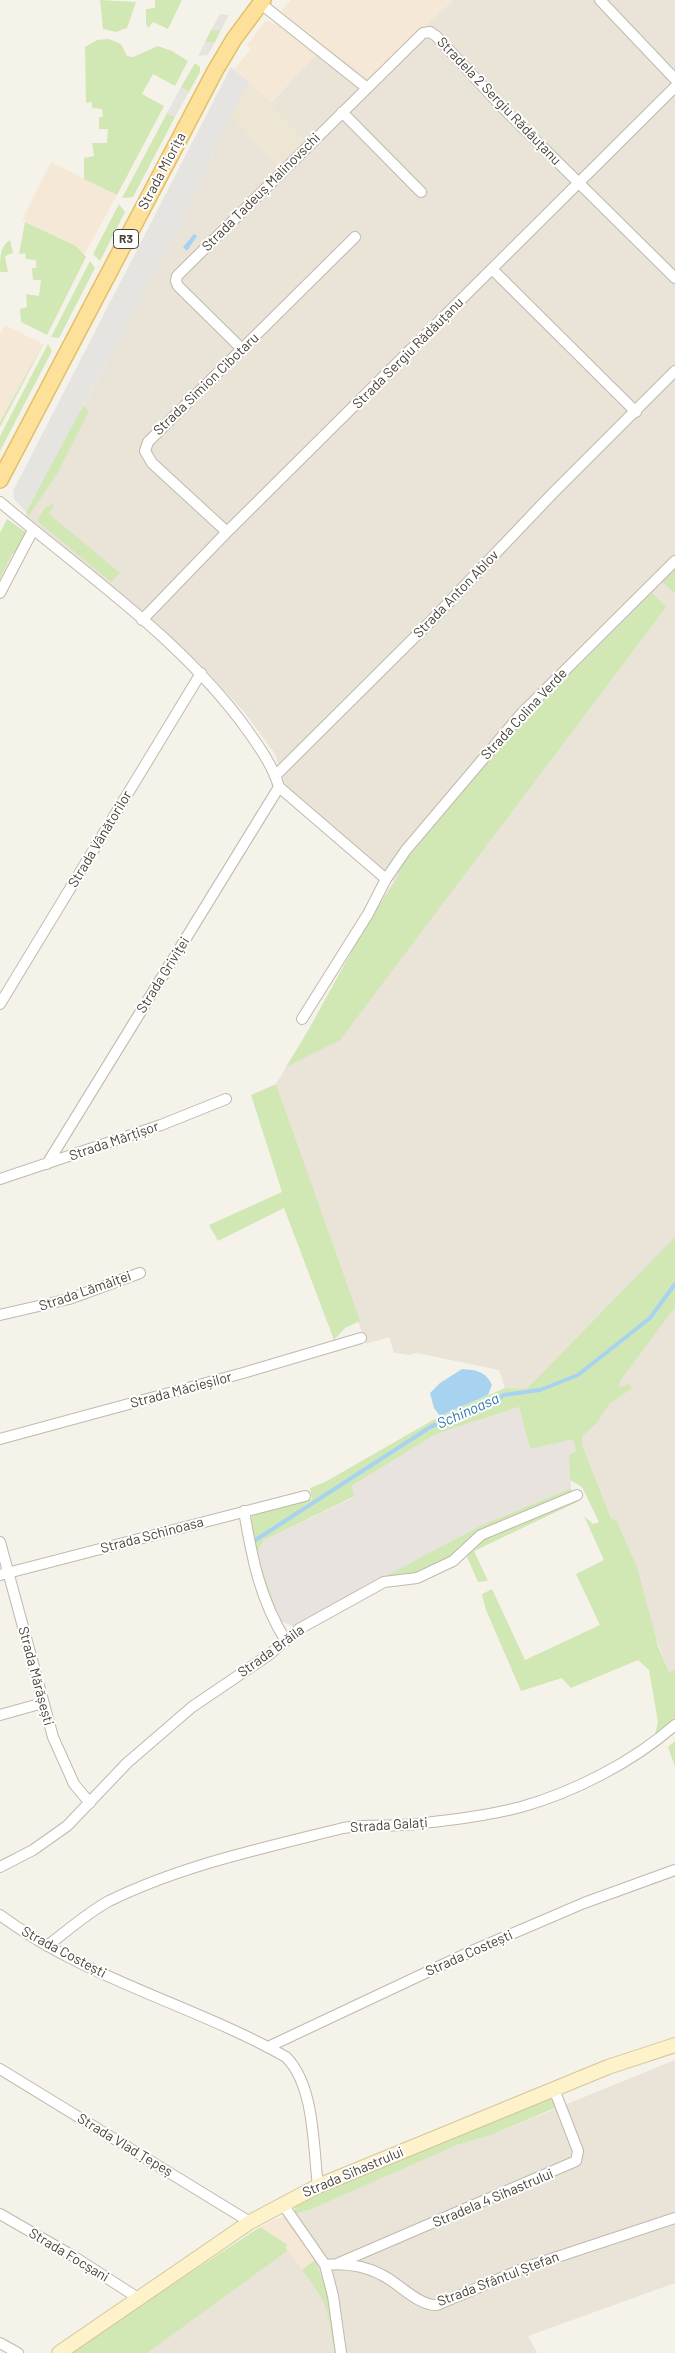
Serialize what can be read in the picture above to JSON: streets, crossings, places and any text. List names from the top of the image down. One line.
{"streets":{"main road":["Strada Miorița","R3"],"street":["Stradela 2 Sergiu Rădăuțanu","Strada Tadeuș Malinovschi","Strada Sergiu Rădăuțanu","Strada Simion Cibotaru","Strada Anton Ablov","Strada Colina Verde","Strada Vânătorilor","Strada Griviței","Strada Mărțișor","Strada Lămăiței","Strada Măcieșilor","Strada Schinoasa","Strada Brăila","Strada Mărășești","Strada Galați","Strada Costești","Strada Vlad Țepeș","Strada Sihastrului","Stradela 4 Sihastrului","Strada Focșani","Strada Sfântul Ștefan"]},"crossings":[["Stradela 2 Sergiu Rădăuțanu","Strada Tadeuș Malinovschi"],["Stradela 2 Sergiu Rădăuțanu","Strada Sergiu Rădăuțanu"],["Strada Tadeuș Malinovschi","Strada Simion Cibotaru"],["Strada Sergiu Rădăuțanu","Strada Simion Cibotaru"],["Strada Griviței","Strada Mărțișor"],["Strada Schinoasa","Strada Mărășești"],["Strada Brăila","Strada Mărășești"],["Strada Galați","Strada Costești"],["Strada Costești","Strada Sihastrului"],["Strada Vlad Țepeș","Strada Sihastrului"],["Strada Sihastrului","Stradela 4 Sihastrului"],["Strada Sihastrului","Strada Focșani"],["Stradela 4 Sihastrului","Strada Sfântul Ștefan"]],"water":["Schinoasa"]}
